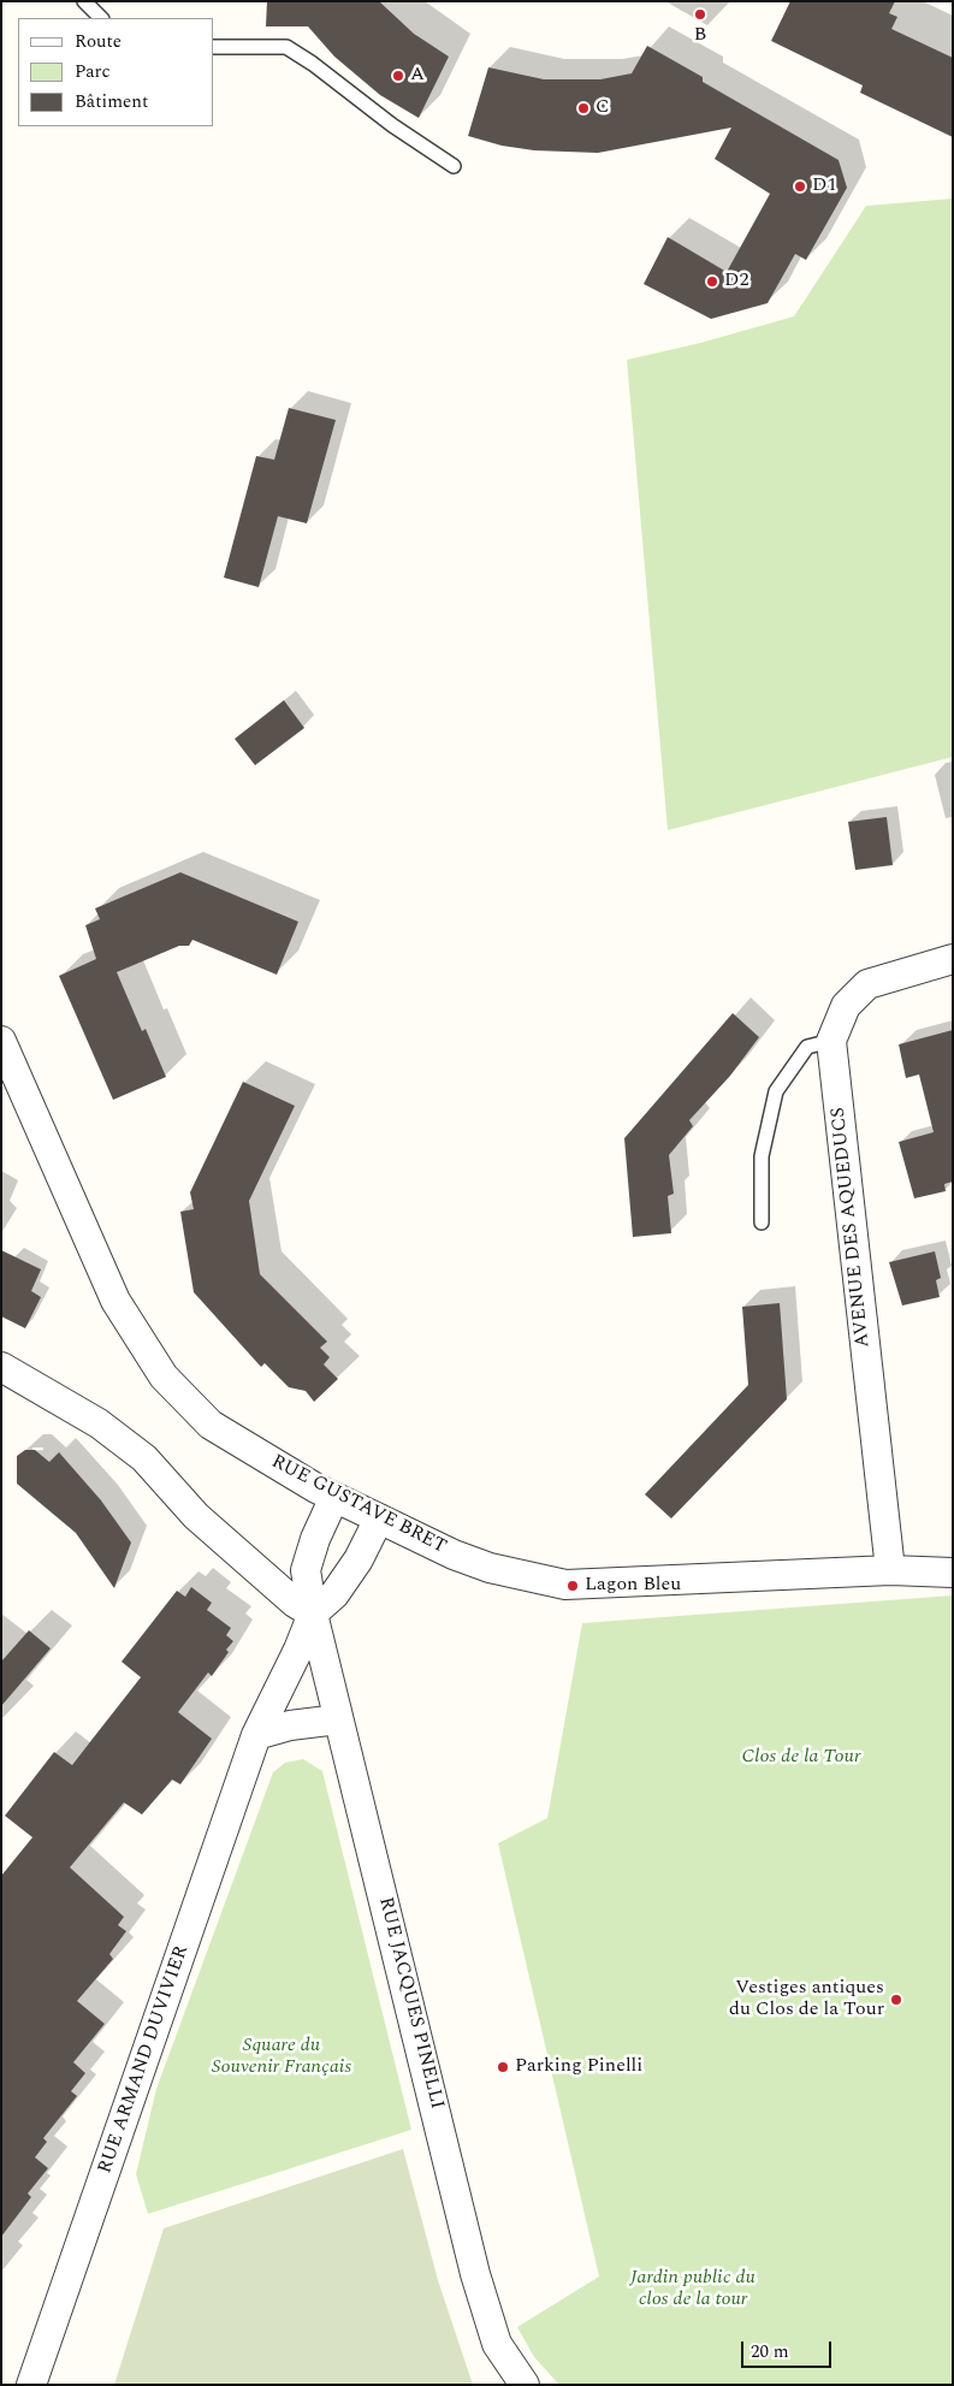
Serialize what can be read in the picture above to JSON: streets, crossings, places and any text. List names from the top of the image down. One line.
{"streets":{"street":["AVENUE DES AQUEDUCS","RUE GUSTAVE BRET","RUE JACQUES PINELLI","RUE ARMAND DUVIVIER"]},"crossings":[["AVENUE DES AQUEDUCS","RUE GUSTAVE BRET"],["RUE GUSTAVE BRET","RUE JACQUES PINELLI"],["RUE JACQUES PINELLI","RUE ARMAND DUVIVIER"]],"parks":["Clos de la Tour","Square du Souvenir Français","Jardin public du clos de la tour"],"places":["B","A","C","D1","D2","Lagon Bleu","Vestiges antiques du Clos de la Tour","Parking Pinelli"],"legend":["Route","Parc","Bâtiment"],"scale_bar":"20 m"}
